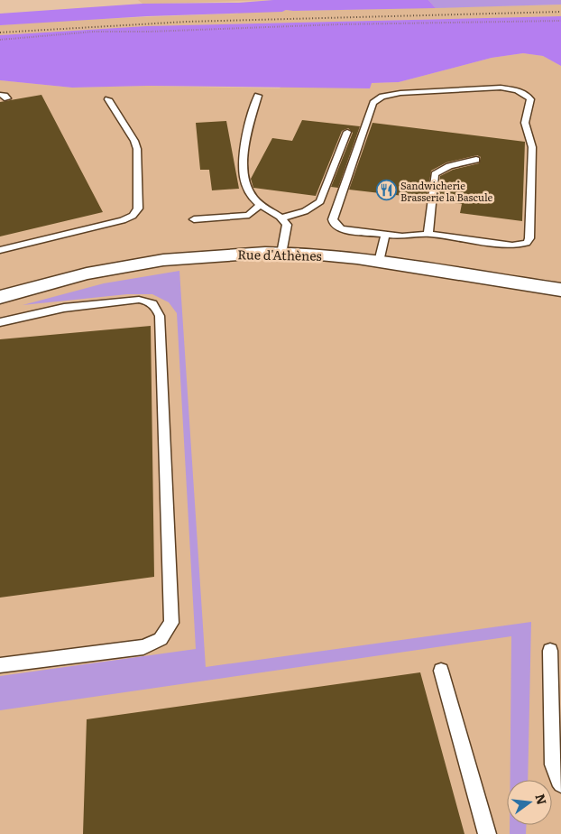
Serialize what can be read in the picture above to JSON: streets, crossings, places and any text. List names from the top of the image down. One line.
{"streets":{"street":["Rue d'Athènes"]},"places":{"restaurant":["Sandwicherie Brasserie la Bascule"]},"north":"right"}
